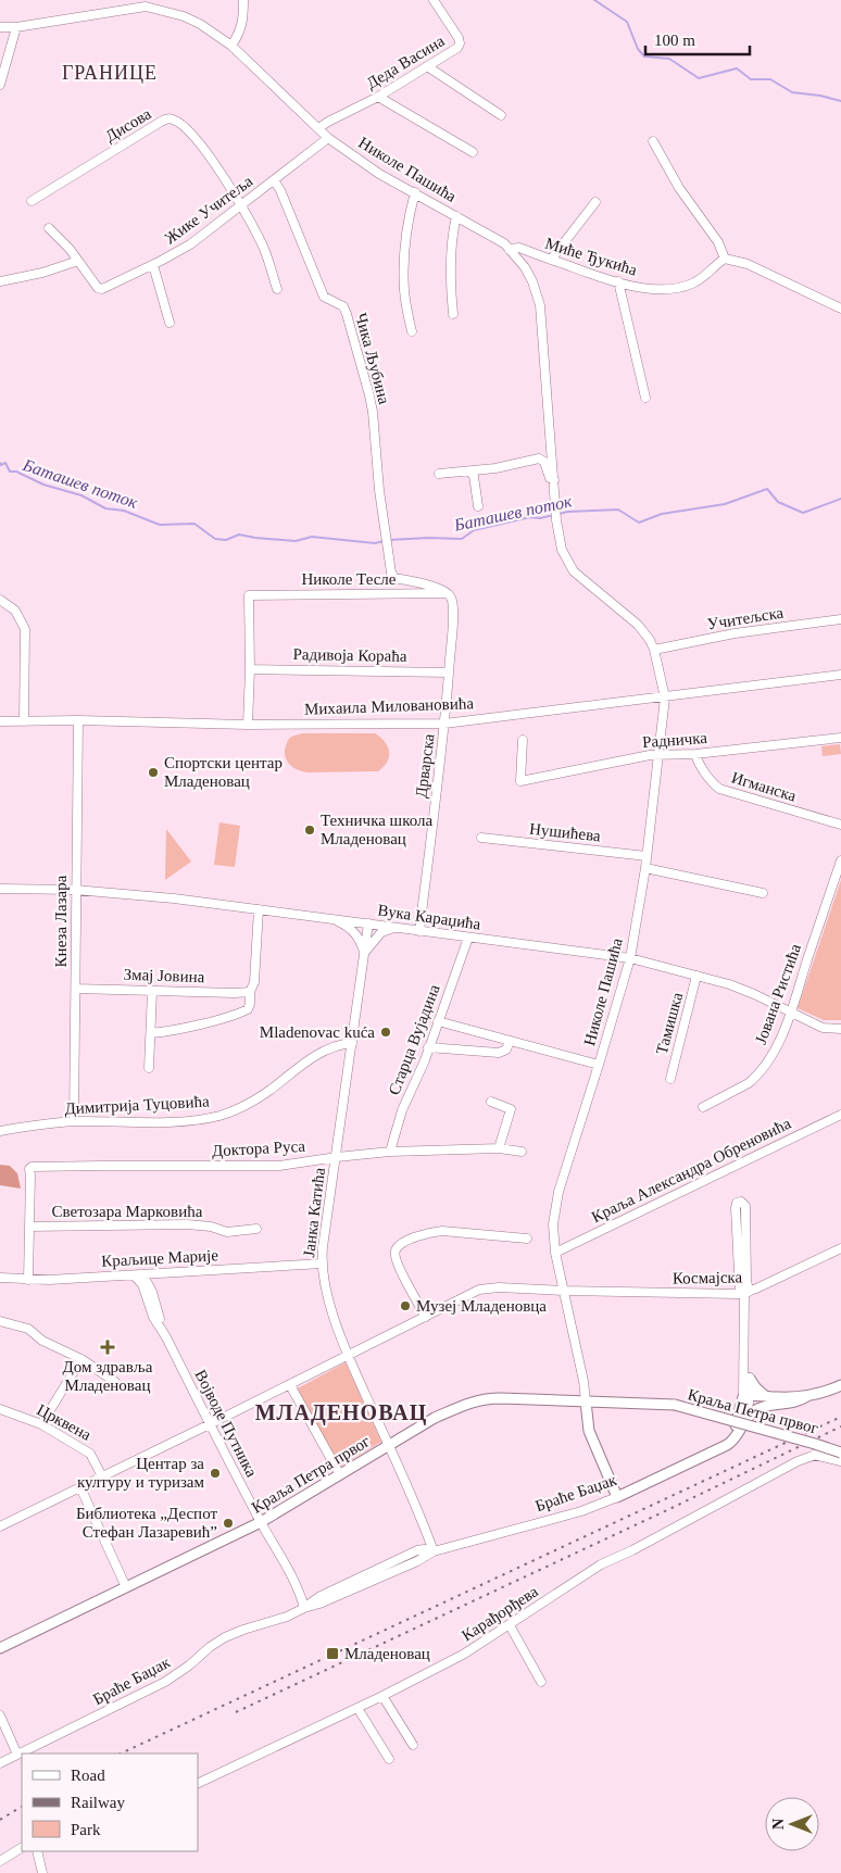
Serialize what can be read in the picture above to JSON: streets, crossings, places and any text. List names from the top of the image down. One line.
{"streets":{"main road":["Николе Пашића","Краља Петра првог","Браће Баџак"],"street":["Деда Васина","Дисова","Жике Учитеља","Миће Ђукића","Чика Љубина","Николе Тесле","Учитељска","Радивоја Кораћа","Михаила Миловановића","Радничка","Дрварска","Игманска","Нушићева","Вука Караџића","Кнеза Лазара","Змај Јовина","Јована Ристића","Тамишка","Старца Вујадина","Димитрија Туцовића","Доктора Руса","Краља Александра Обреновића","Светозара Марковића","Јанка Катића","Краљице Марије","Космајска","Црквена","Војводе Путника","Карађорђева"]},"crossings":[["Деда Васина","Николе Пашића"],["Дисова","Жике Учитеља"],["Николе Пашића","Жике Учитеља"],["Николе Пашића","Миће Ђукића"],["Николе Пашића","Учитељска"],["Николе Пашића","Михаила Миловановића"],["Николе Пашића","Радничка"],["Николе Пашића","Нушићева"],["Николе Пашића","Вука Караџића"],["Николе Пашића","Краља Александра Обреновића"],["Николе Пашића","Космајска"],["Николе Пашића","Краља Петра првог"],["Николе Пашића","Браће Баџак"],["Жике Учитеља","Чика Љубина"],["Чика Љубина","Николе Тесле"],["Чика Љубина","Дрварска"],["Николе Тесле","Радивоја Кораћа"],["Николе Тесле","Дрварска"],["Радивоја Кораћа","Дрварска"],["Михаила Миловановића","Дрварска"],["Михаила Миловановића","Кнеза Лазара"],["Радничка","Игманска"],["Дрварска","Вука Караџића"],["Вука Караџића","Кнеза Лазара"],["Вука Караџића","Јована Ристића"],["Вука Караџића","Тамишка"],["Вука Караџића","Старца Вујадина"],["Вука Караџића","Јанка Катића"],["Кнеза Лазара","Змај Јовина"],["Кнеза Лазара","Димитрија Туцовића"],["Старца Вујадина","Доктора Руса"],["Димитрија Туцовића","Јанка Катића"],["Доктора Руса","Светозара Марковића"],["Доктора Руса","Јанка Катића"],["Јанка Катића","Краљице Марије"],["Јанка Катића","Краља Петра првог"],["Јанка Катића","Браће Баџак"],["Краљице Марије","Војводе Путника"],["Краља Петра првог","Војводе Путника"],["Војводе Путника","Браће Баџак"]],"districts":["ГРАНИЦЕ","МЛАДЕНОВАЦ"],"water":["Баташев поток"],"places":{"other":["Спортски центар Младеновац","Техничка школа Младеновац","Mladenovac kuća","Музеј Младеновца","Центар за културу и туризам","Библиотека „Деспот Стефан Лазаревић”"],"health":["Дом здравља Младеновац"],"transit":["Младеновац"]},"legend":["Road","Railway","Park"],"scale_bar":"100 m","north":"left"}
